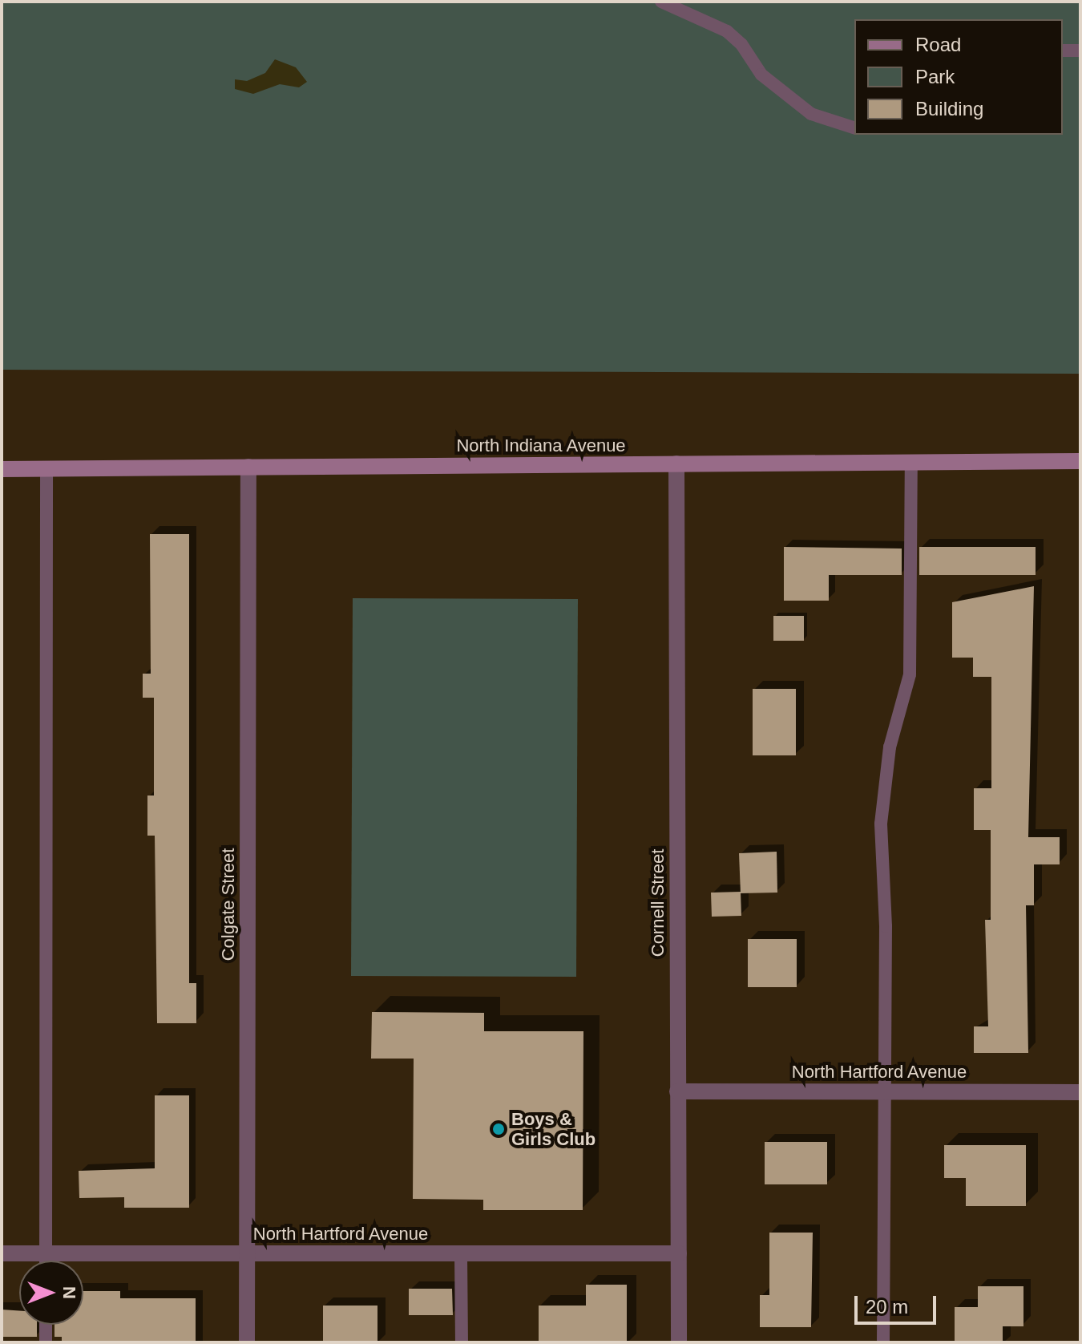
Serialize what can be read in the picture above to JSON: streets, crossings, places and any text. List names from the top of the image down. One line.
{"streets":{"main road":["North Indiana Avenue"],"street":["Cornell Street","Colgate Street","North Hartford Avenue"]},"crossings":[["North Indiana Avenue","Cornell Street"],["North Indiana Avenue","Colgate Street"],["Cornell Street","North Hartford Avenue"],["Colgate Street","North Hartford Avenue"]],"places":["Boys & Girls Club"],"legend":["Road","Park","Building"],"scale_bar":"20 m","north":"right"}
